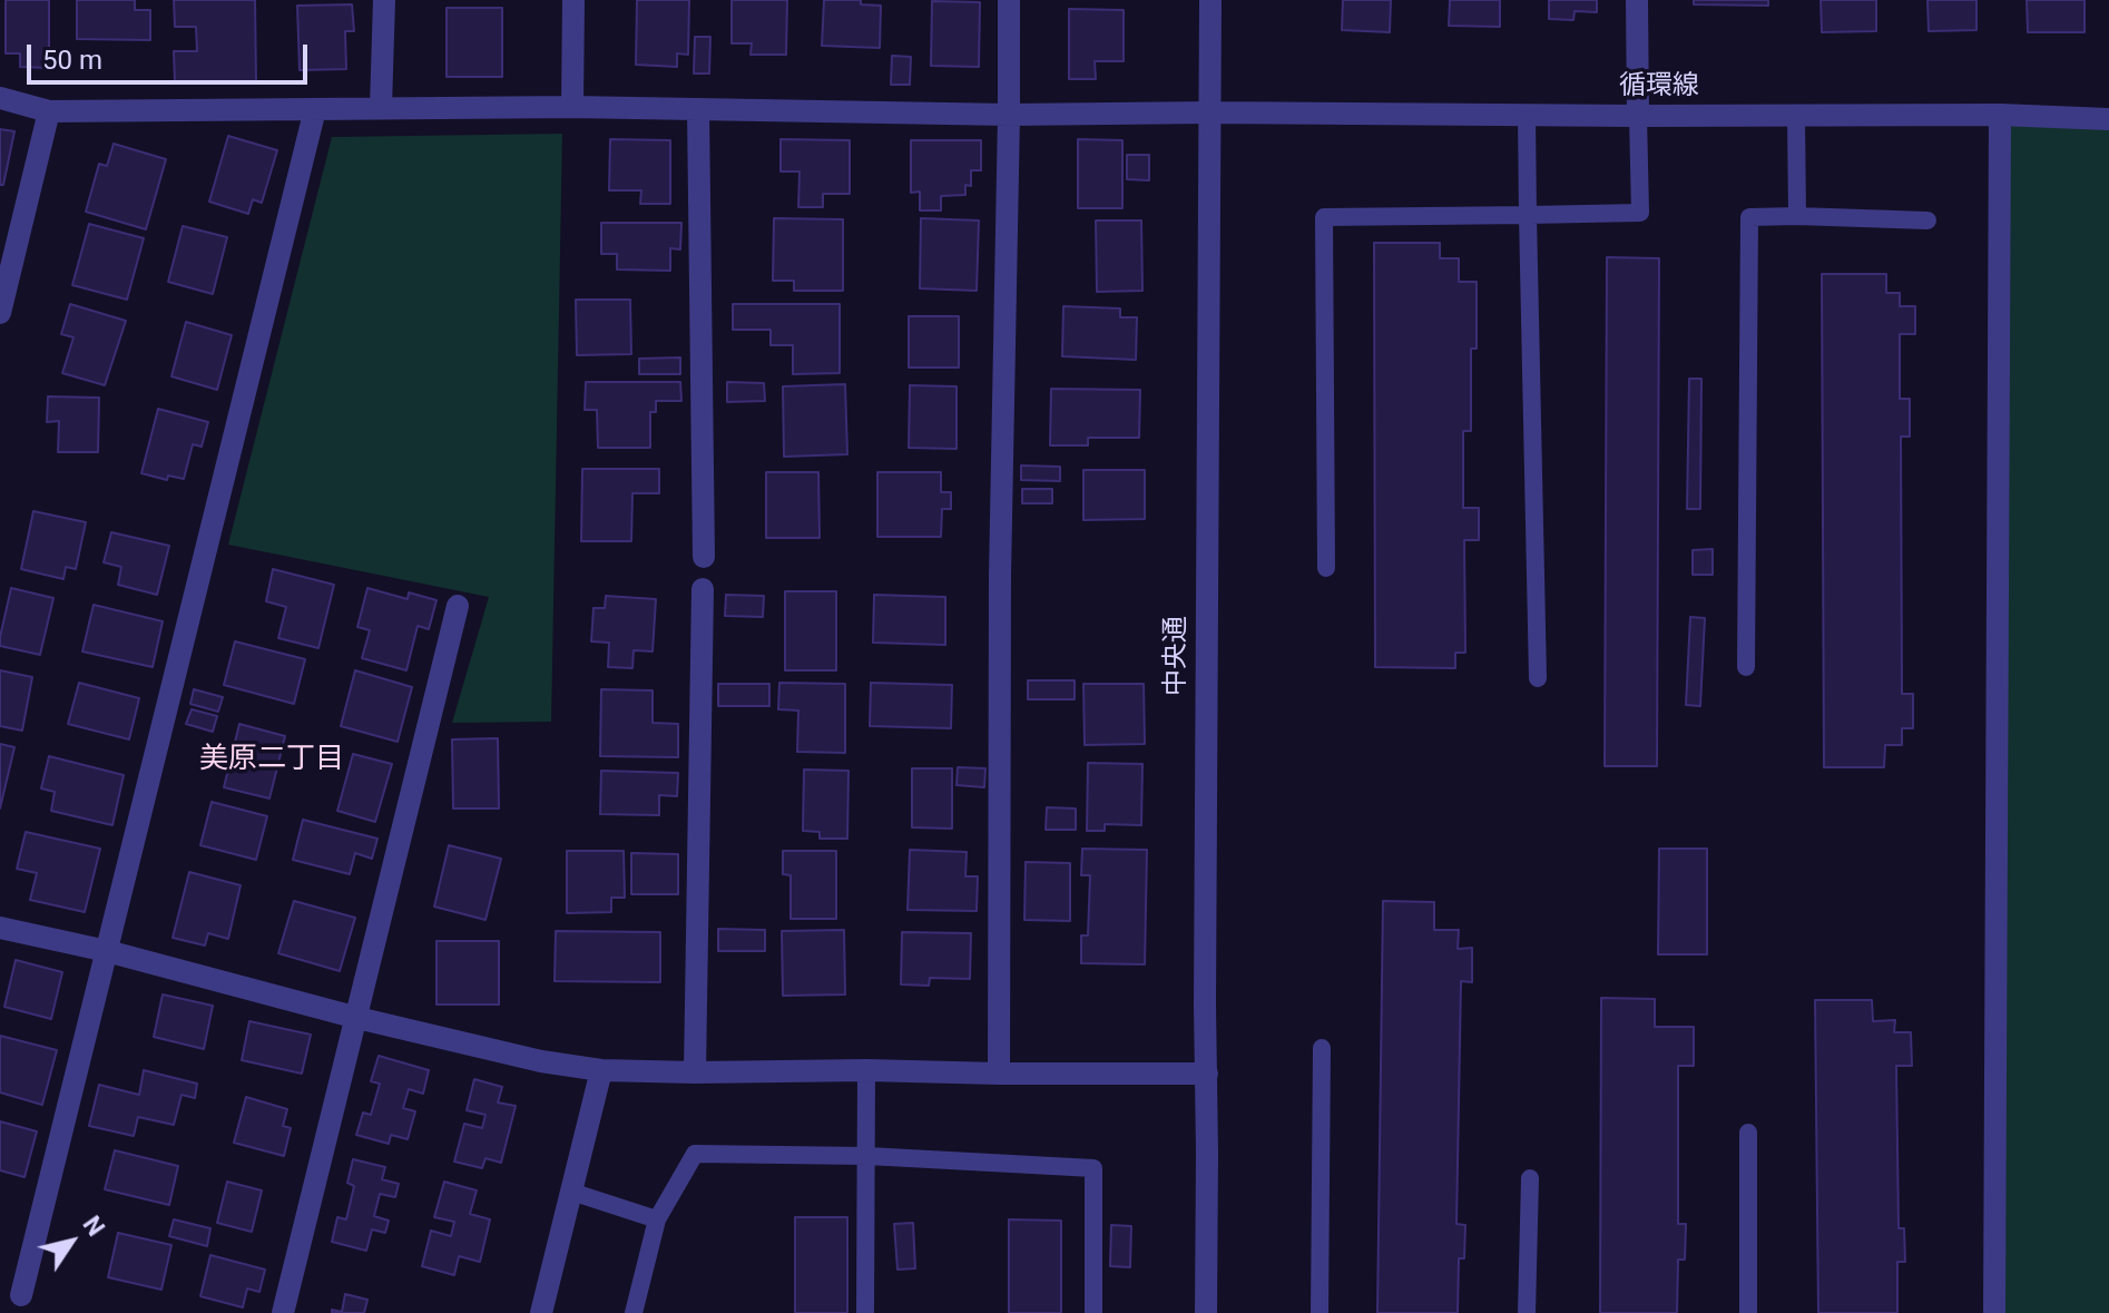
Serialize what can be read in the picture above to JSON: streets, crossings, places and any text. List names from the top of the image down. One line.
{"streets":{"street":["循環線","中央通"]},"crossings":[["循環線","中央通"]],"districts":["美原二丁目"],"scale_bar":"50 m","north":"top right"}
